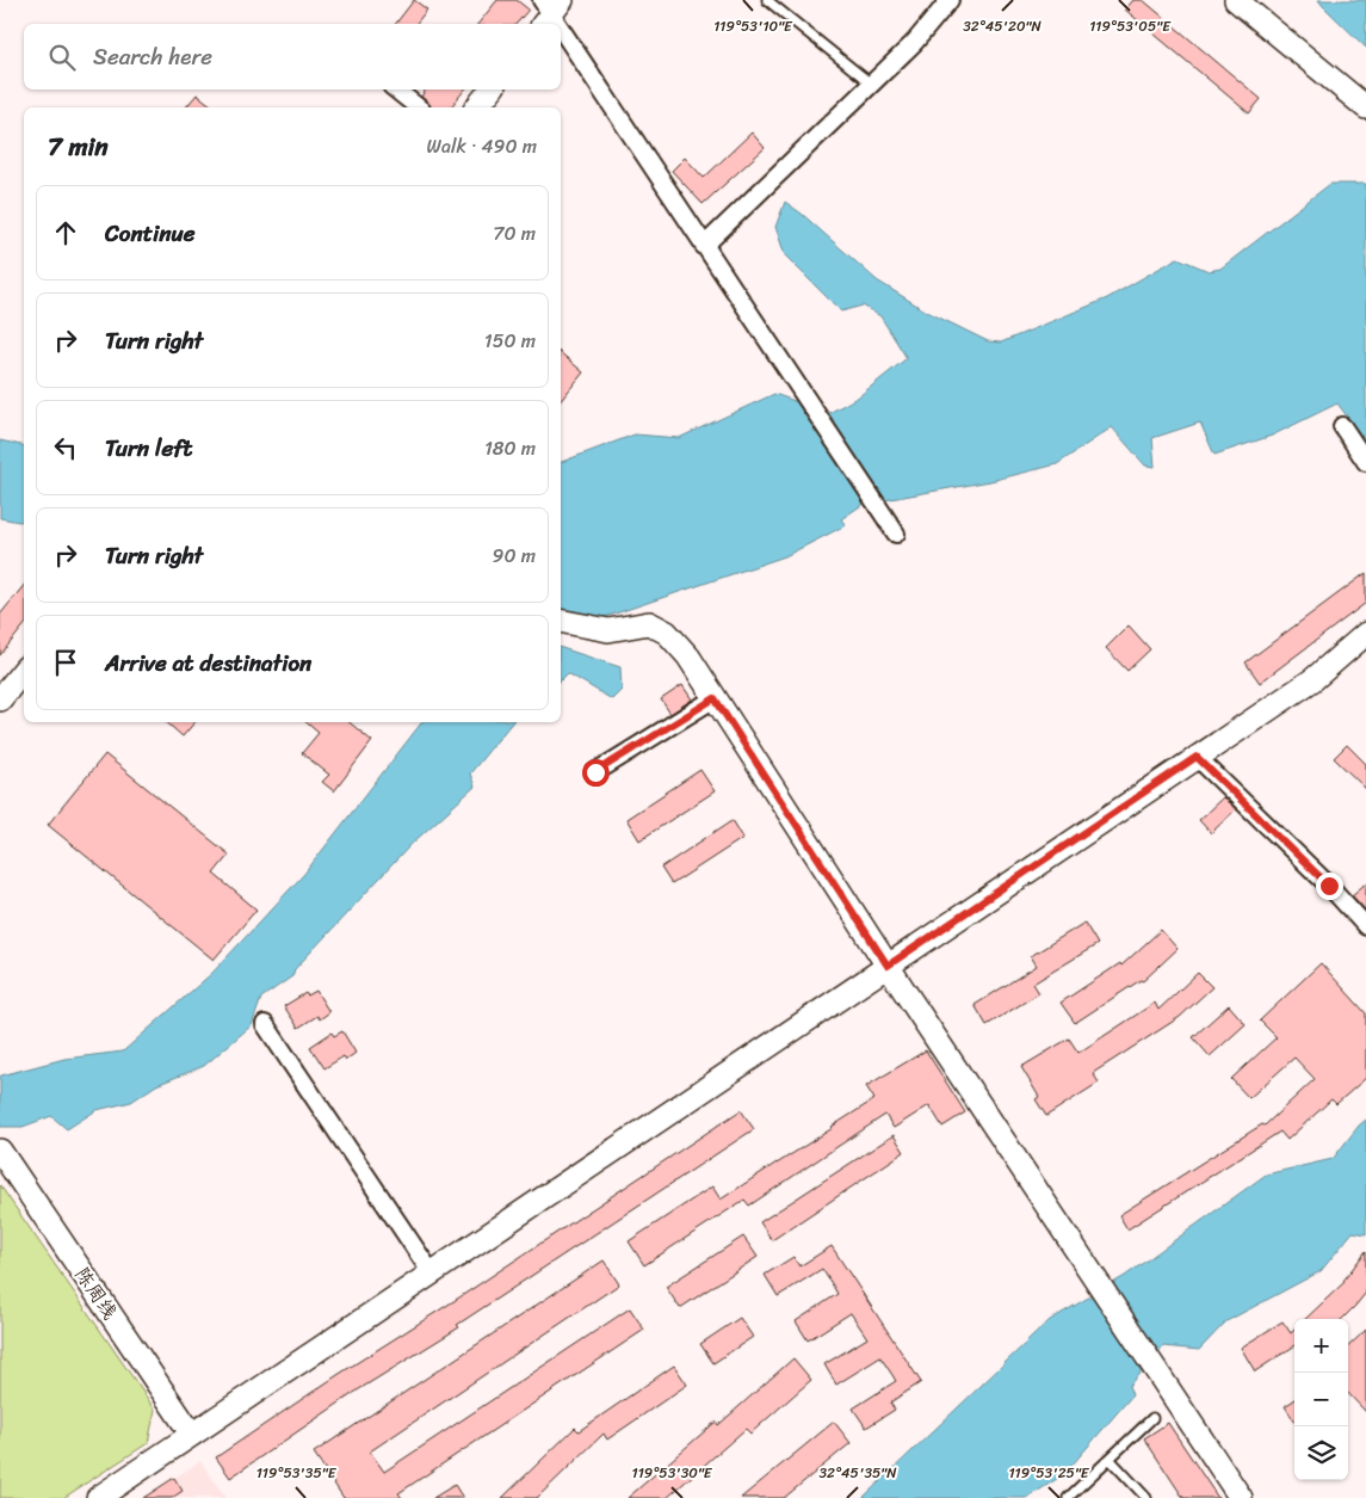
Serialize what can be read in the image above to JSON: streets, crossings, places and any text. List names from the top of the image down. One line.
{"streets":{"street":["陈周线"]},"page":{"search":"Search here","heading":["7 min","Walk · 490 m"],"list":[["Continue","70 m"],["Turn right","150 m"],["Turn left","180 m"],["Turn right","90 m"],"Arrive at destination"],"map_buttons":["+","−"]},"coordinates":["32°45'20\"N","119°53'10\"E","119°53'05\"E","119°53'35\"E","119°53'30\"E","119°53'25\"E","32°45'35\"N"]}
